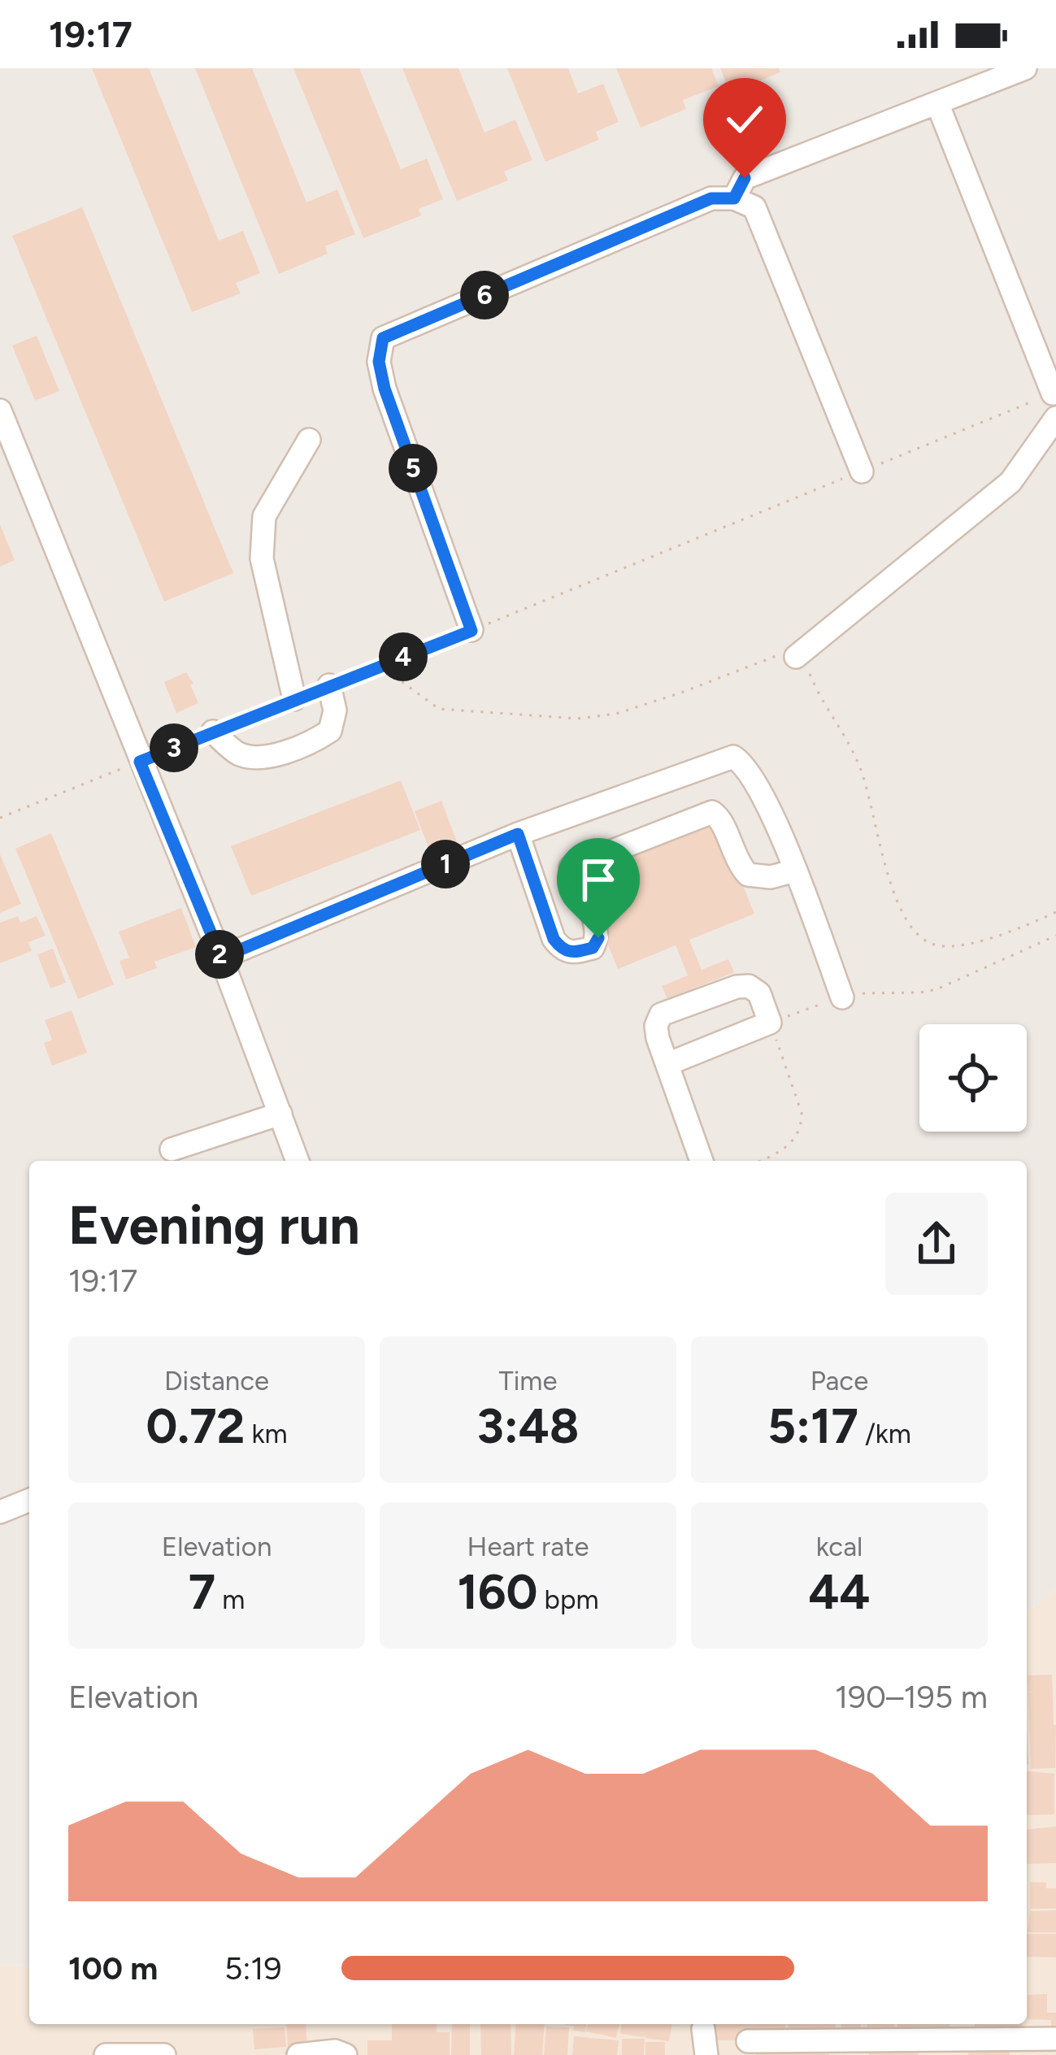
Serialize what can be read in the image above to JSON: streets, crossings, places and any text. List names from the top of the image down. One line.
{"page":{"status":"19:17","pins":["6","5","4","3","1","2"],"heading":["Evening run","19:17"],"stats":[["Distance","0.72 km"],["Time","3:48"],["Pace","5:17 /km"],["Elevation","7 m"],["Heart rate","160 bpm"],["kcal","44"]],"chart":["Elevation","190–195 m"],"list":[{"name":"100 m","note":"5:19"}]}}
